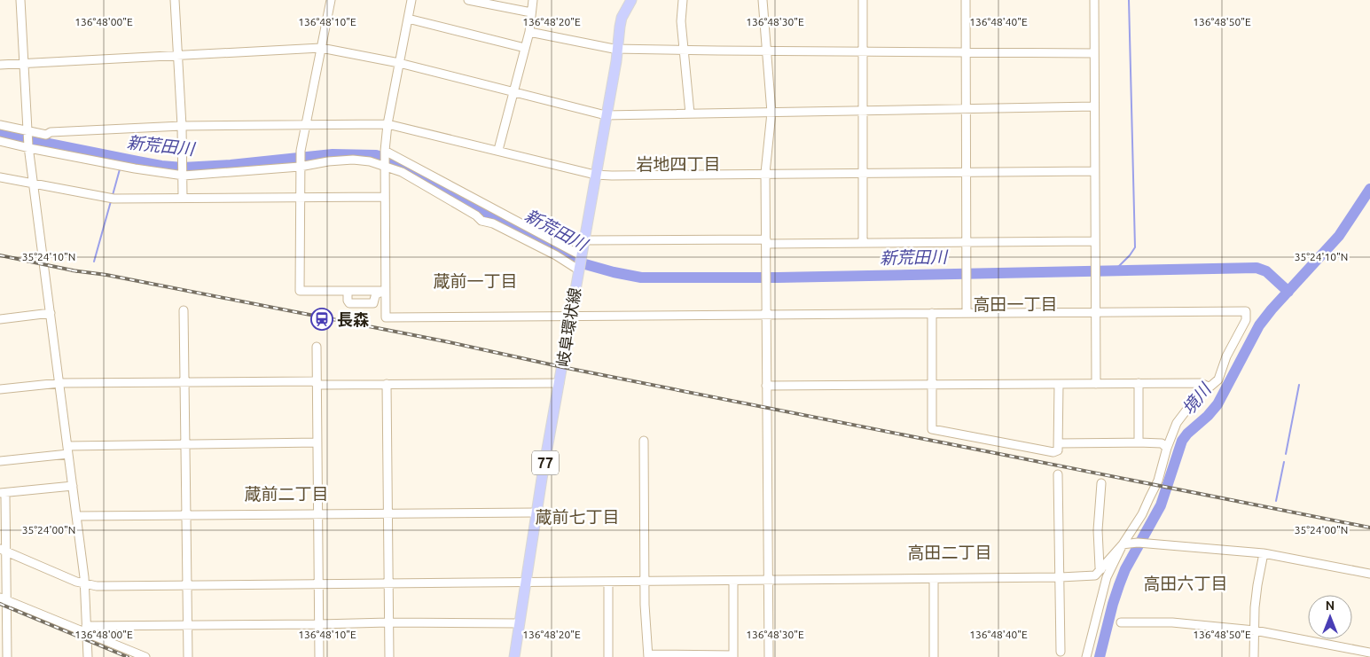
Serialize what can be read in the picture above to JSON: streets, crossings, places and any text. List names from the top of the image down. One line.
{"streets":{"main road":["岐阜環状線","77"]},"districts":["岩地四丁目","蔵前一丁目","高田一丁目","蔵前二丁目","蔵前七丁目","高田二丁目","高田六丁目"],"water":["新荒田川","境川"],"places":{"station":["長森"]},"north":"top","coordinates":["136°48'00\"E","136°48'10\"E","136°48'20\"E","136°48'30\"E","136°48'40\"E","136°48'50\"E","35°24'10\"N","35°24'00\"N"]}
